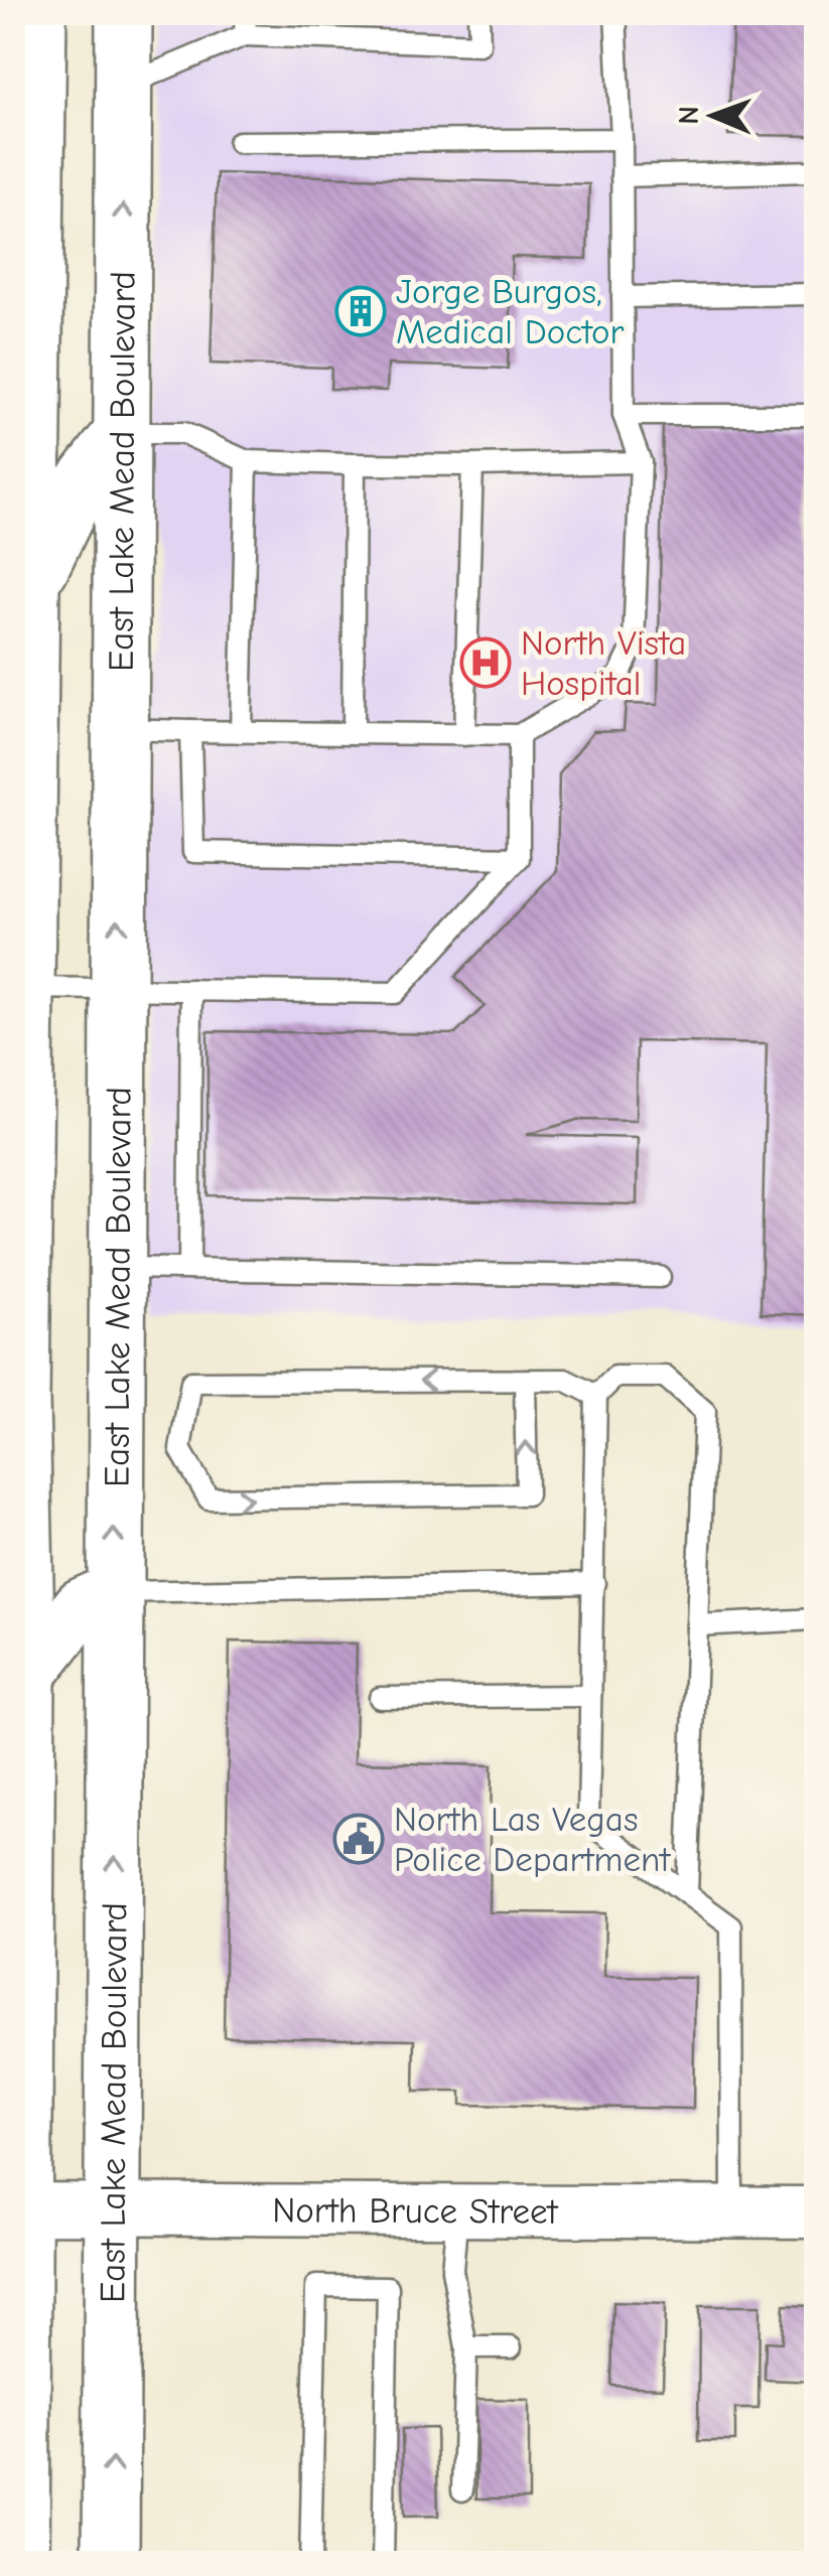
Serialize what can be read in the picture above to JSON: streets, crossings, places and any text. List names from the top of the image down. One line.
{"streets":{"main road":["East Lake Mead Boulevard"],"street":["North Bruce Street"]},"crossings":[["East Lake Mead Boulevard","North Bruce Street"]],"places":{"building":["Jorge Burgos, Medical Doctor"],"hospital":["North Vista Hospital"],"public building":["North Las Vegas Police Department"]},"north":"left"}
